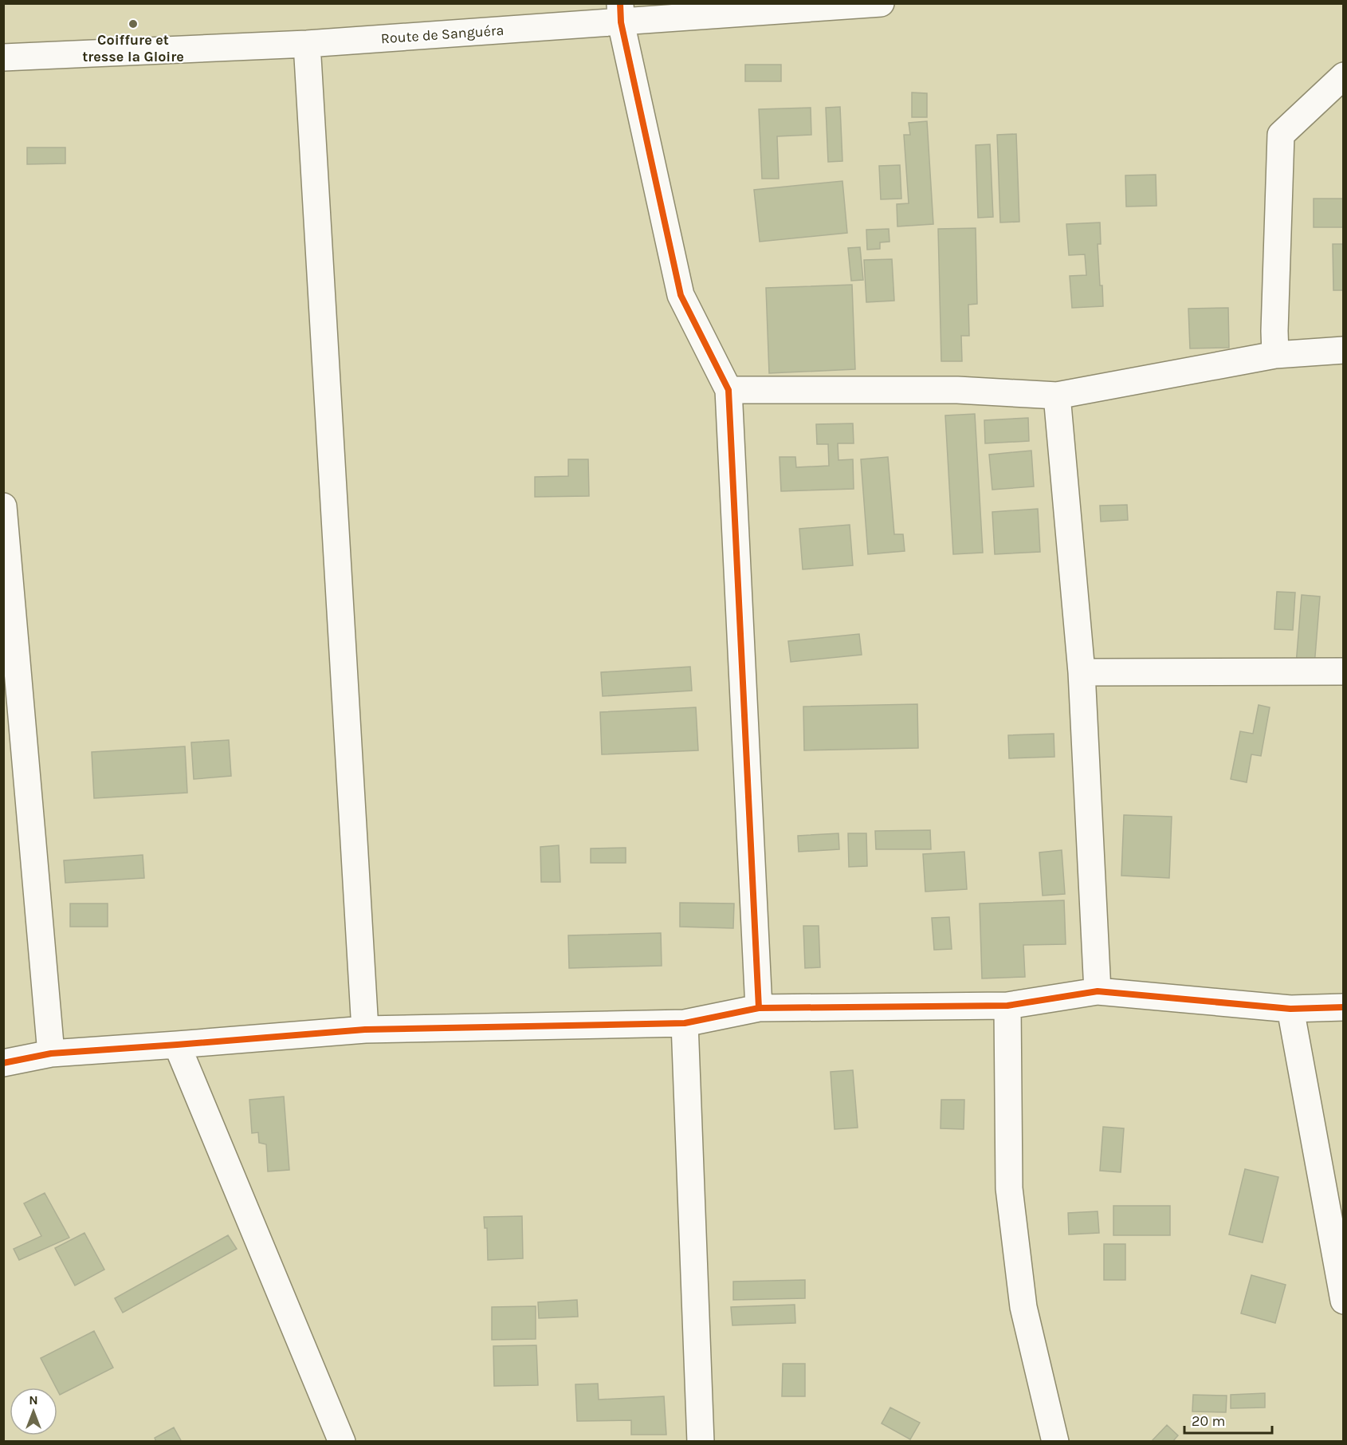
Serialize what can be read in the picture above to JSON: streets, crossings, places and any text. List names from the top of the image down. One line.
{"streets":{"street":["Route de Sanguéra"]},"places":["Coiffure et tresse la Gloire"],"scale_bar":"20 m","north":"top"}
